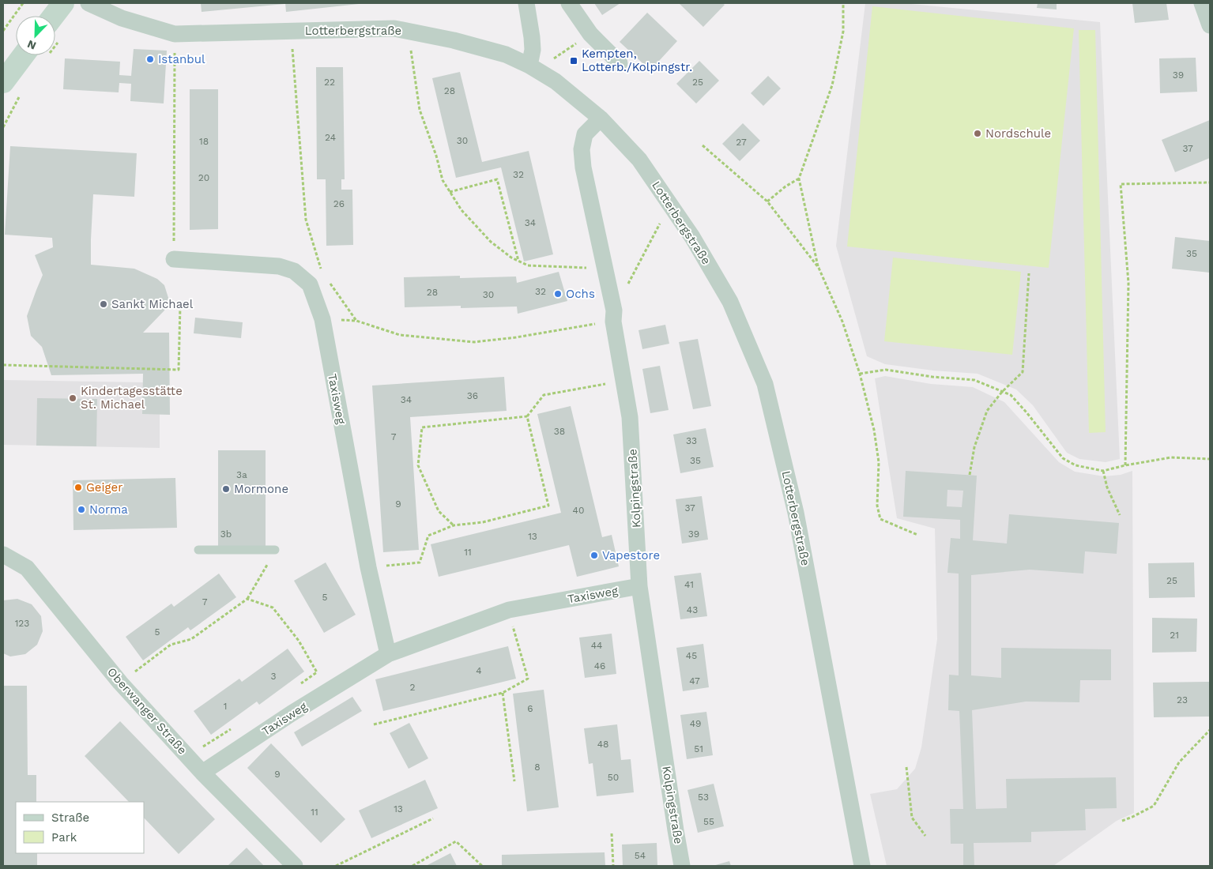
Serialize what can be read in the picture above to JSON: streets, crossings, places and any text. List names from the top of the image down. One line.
{"streets":{"street":["Lotterbergstraße","Taxisweg","Kolpingstraße","Oberwanger Straße"]},"crossings":[["Lotterbergstraße","Kolpingstraße"],["Taxisweg","Kolpingstraße"],["Taxisweg","Oberwanger Straße"]],"places":{"other":["Istanbul","Nordschule","Ochs","Sankt Michael","Kindertagesstätte St. Michael","Geiger","Mormone","Norma","Vapestore"],"transit":["Kempten, Lotterb./Kolpingstr."]},"house_numbers":["39","22","25","28","24","30","18","27","37","32","20","26","34","35","32","28","30","36","34","38","7","33","35","3a","9","37","40","3b","39","13","11","25","41","5","7","43","123","5","21","44","45","46","4","3","47","2","23","1","6","49","48","51","8","9","50","53","13","11","55","54"],"legend":["Straße","Park"],"north":"bottom left"}
